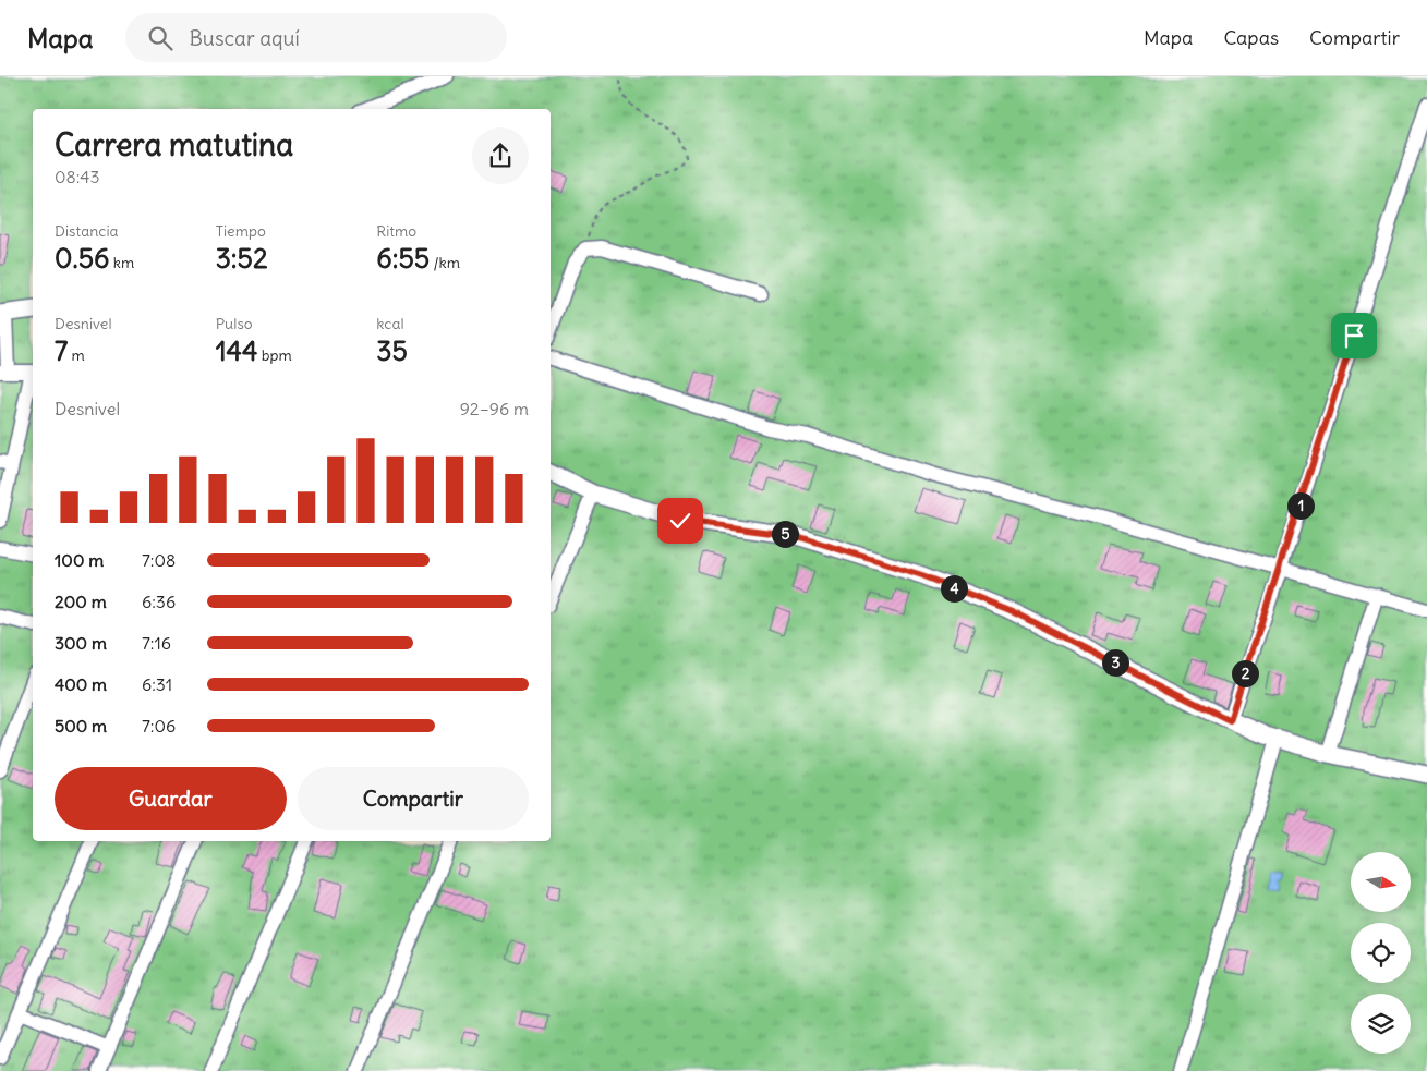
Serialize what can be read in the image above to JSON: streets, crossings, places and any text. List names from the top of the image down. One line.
{"north":"right","page":{"header":"Mapa","search":"Buscar aquí","nav":["Mapa","Capas","Compartir"],"heading":["Carrera matutina","08:43"],"stats":[["Distancia","0.56 km"],["Tiempo","3:52"],["Ritmo","6:55 /km"],["Desnivel","7 m"],["Pulso","144 bpm"],["kcal","35"]],"chart":["Desnivel","92–96 m"],"pins":["1","5","4","3","2"],"list":[{"name":"100 m","note":"7:08"},{"name":"200 m","note":"6:36"},{"name":"300 m","note":"7:16"},{"name":"400 m","note":"6:31"},{"name":"500 m","note":"7:06"}],"buttons":["Guardar","Compartir"]}}
